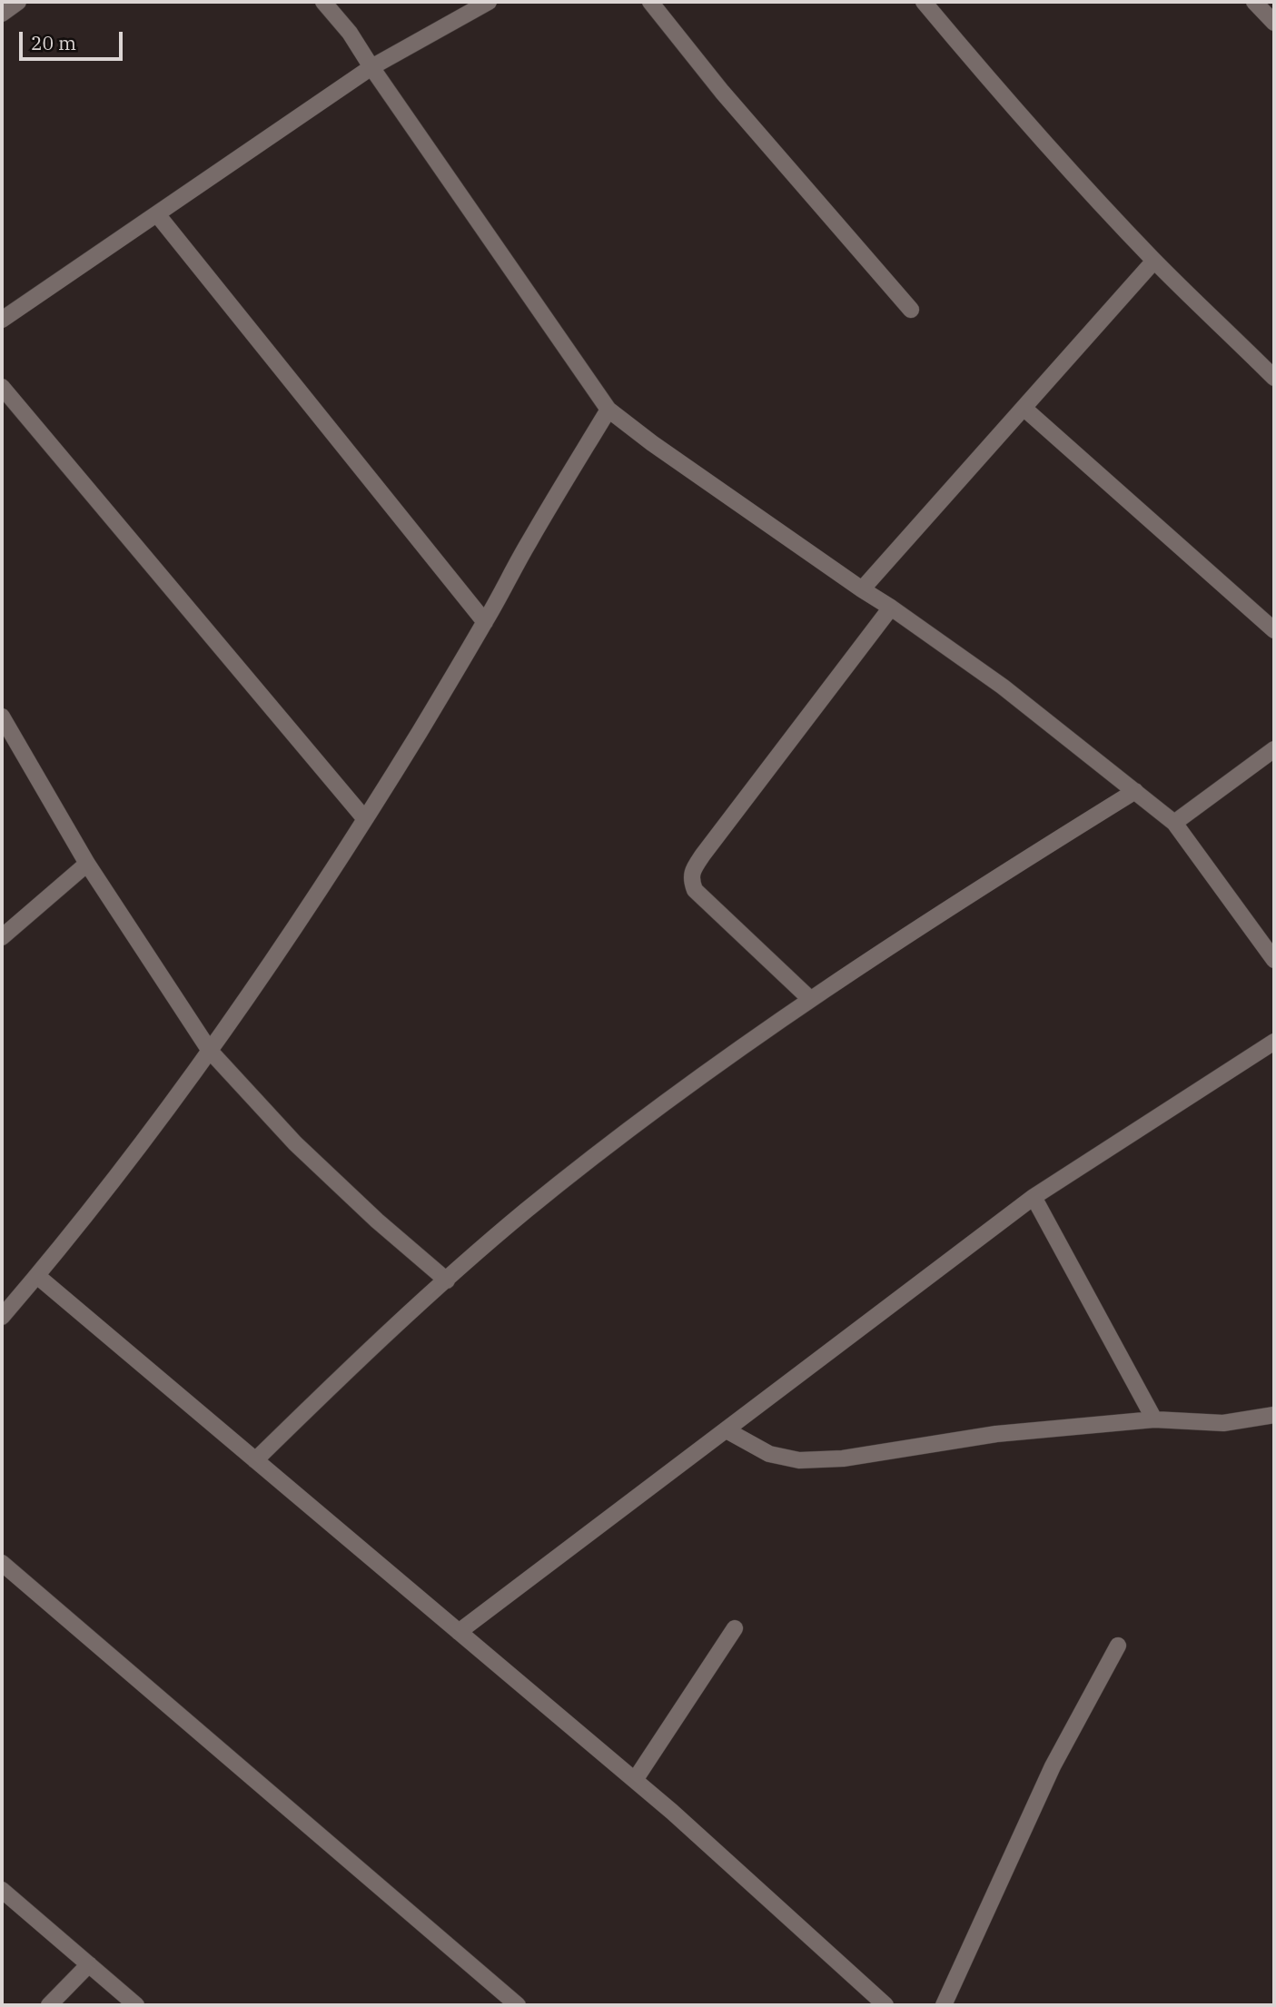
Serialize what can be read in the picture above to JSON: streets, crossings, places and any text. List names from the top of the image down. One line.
{"scale_bar":"20 m"}
